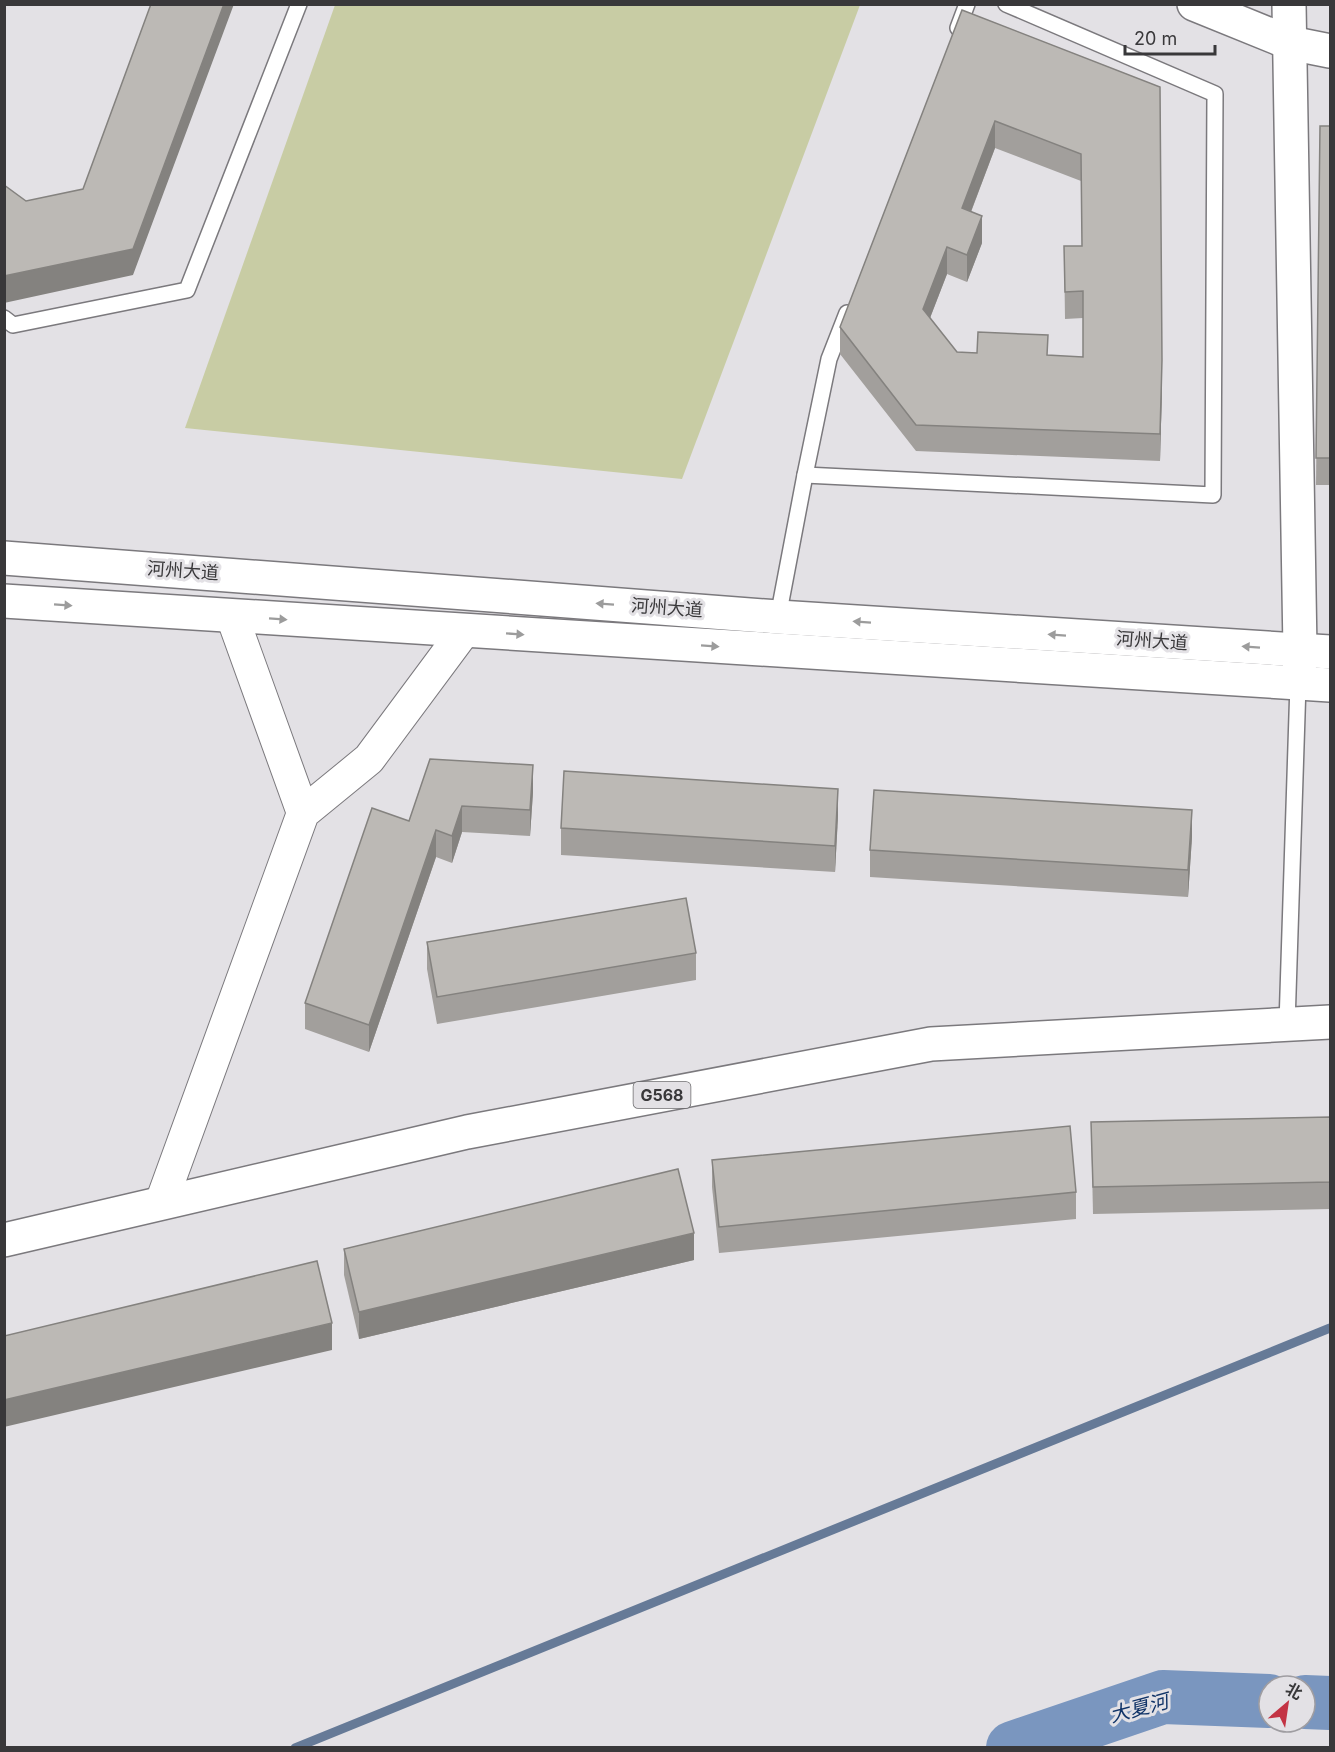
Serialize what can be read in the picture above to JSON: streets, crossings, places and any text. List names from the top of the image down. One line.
{"streets":{"main road":["河州大道","G568"]},"water":["大夏河"],"scale_bar":"20 m","north":"top right"}
